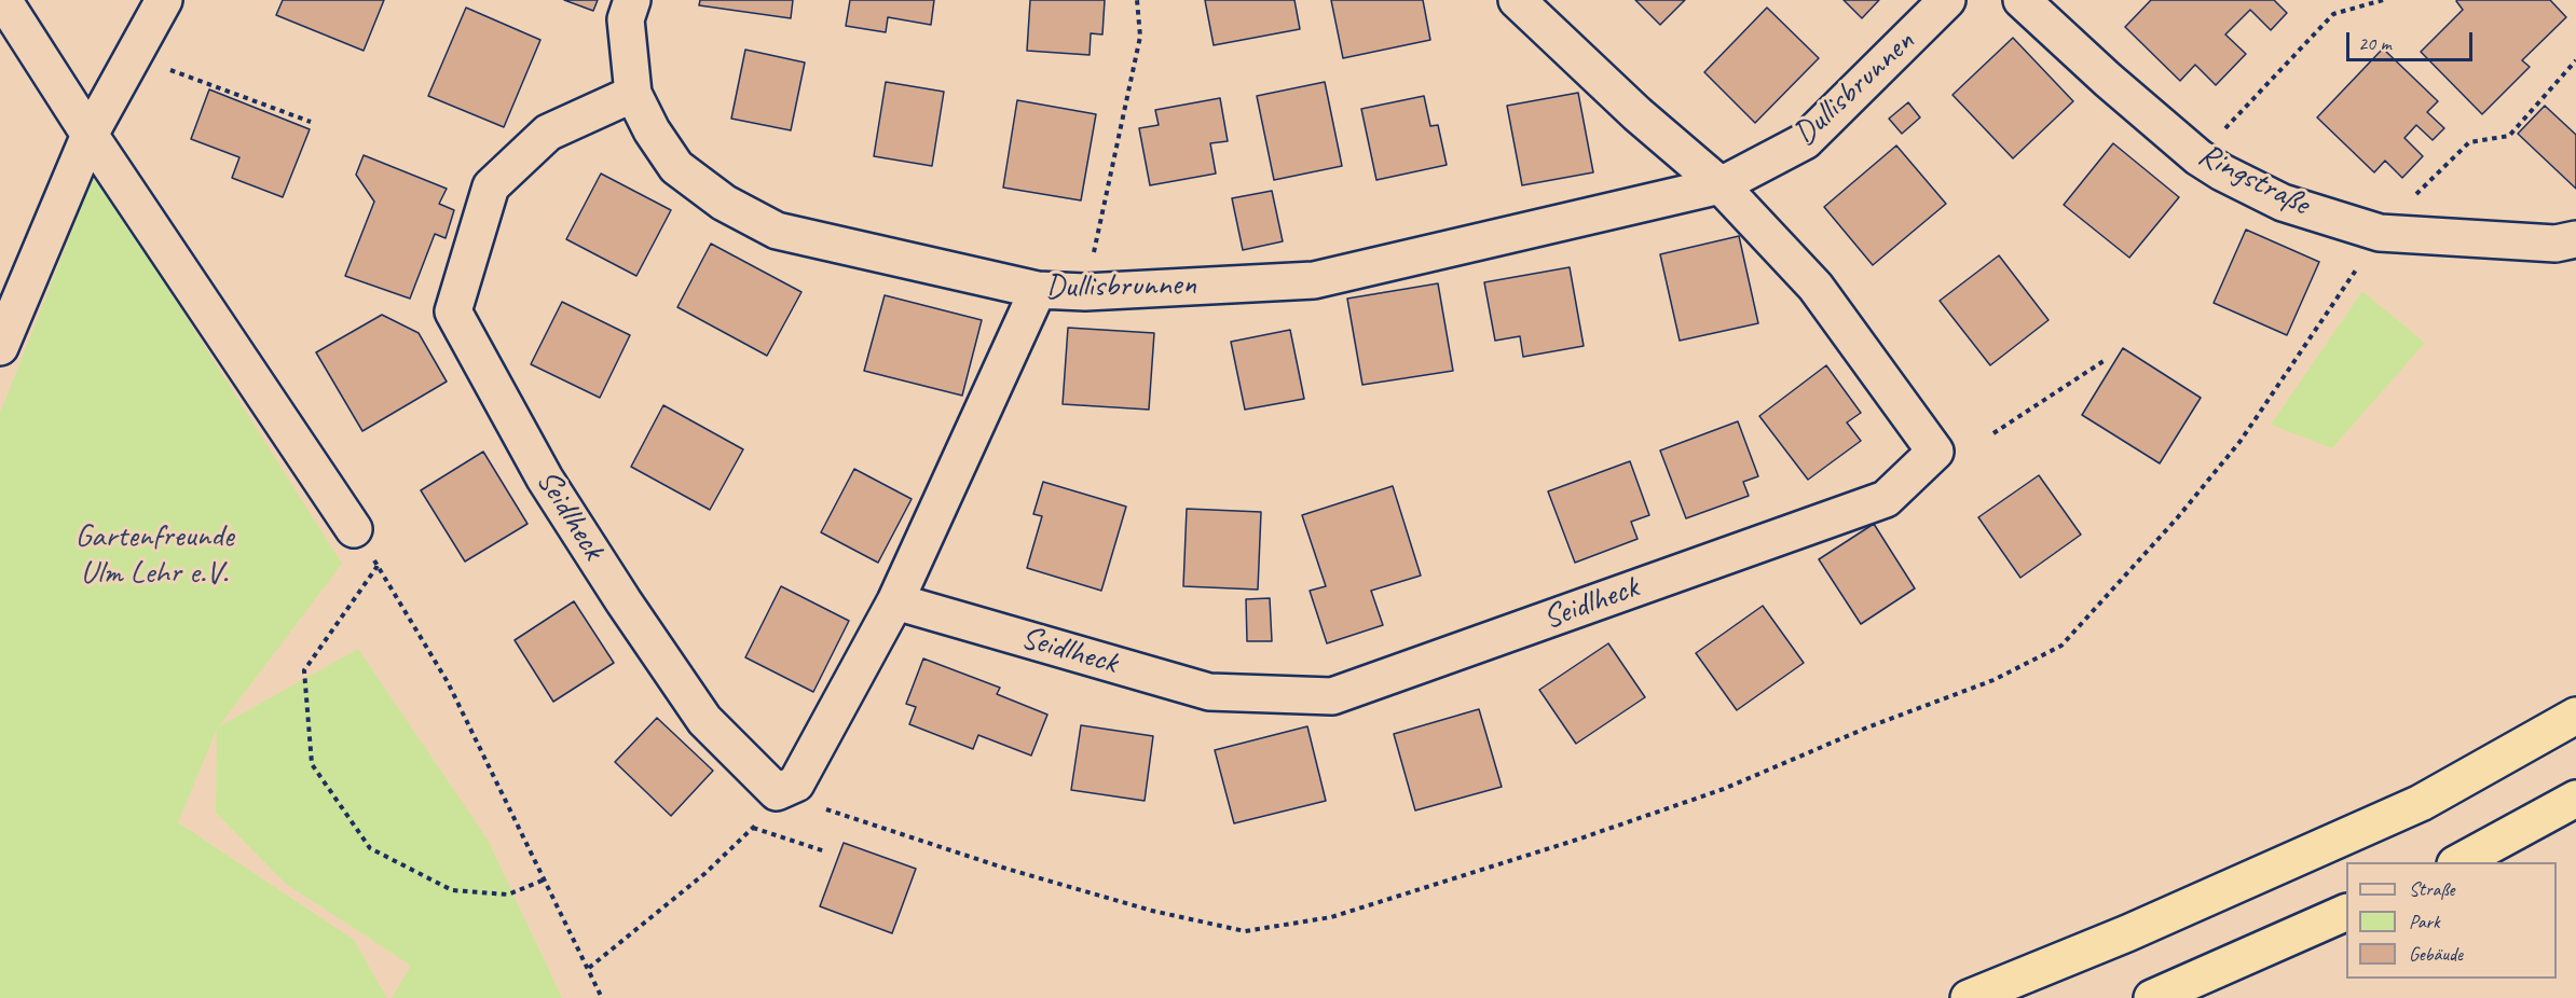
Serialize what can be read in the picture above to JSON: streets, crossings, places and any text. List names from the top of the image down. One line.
{"streets":{"street":["Dullisbrunnen","Ringstraße","Seidlheck"]},"crossings":[["Dullisbrunnen","Seidlheck"]],"parks":["Gartenfreunde Ulm Lehr e.V."],"legend":["Straße","Park","Gebäude"],"scale_bar":"20 m"}
